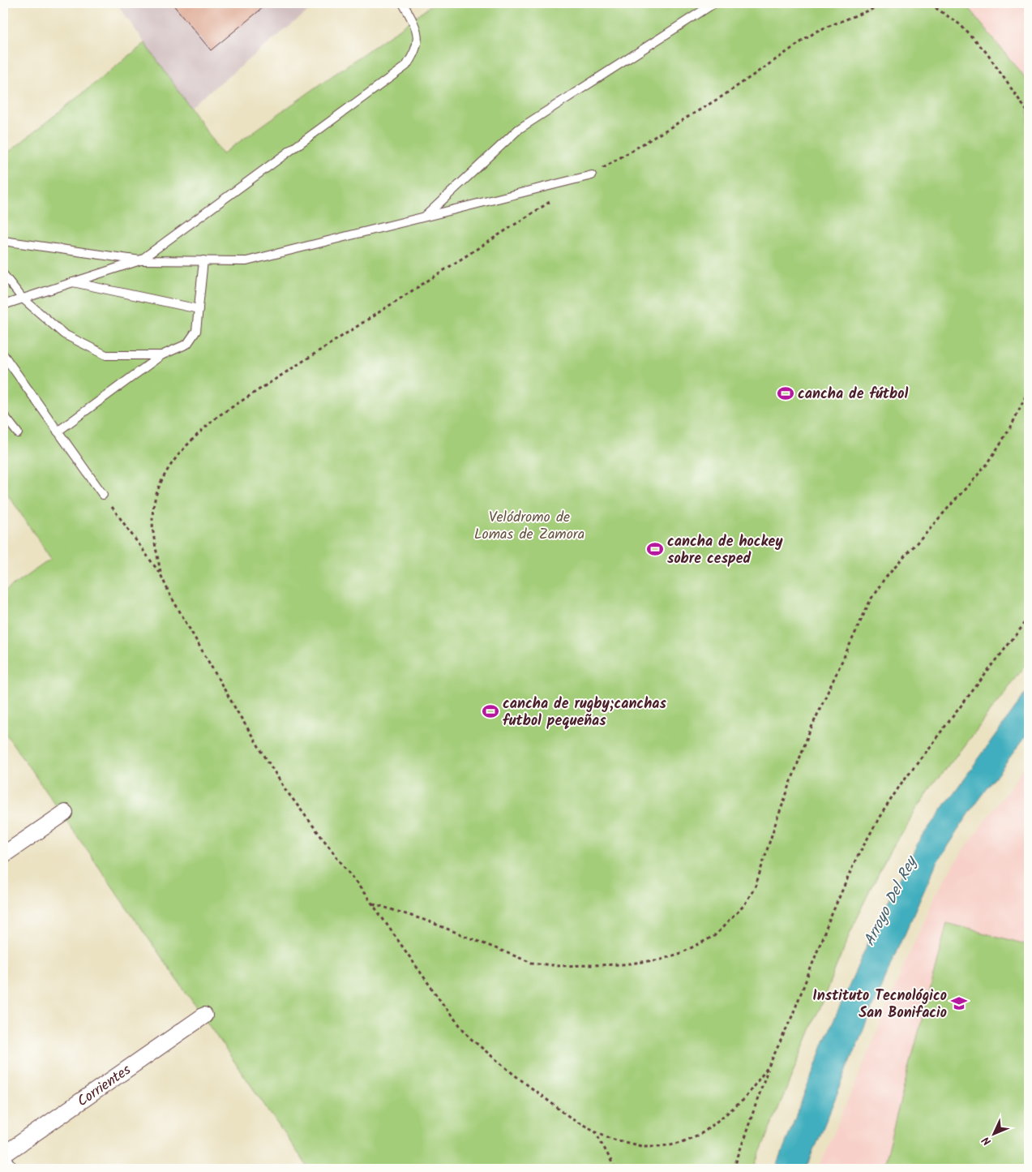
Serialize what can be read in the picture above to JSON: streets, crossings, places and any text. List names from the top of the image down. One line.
{"streets":{"street":["Corrientes"]},"water":["Arroyo Del Rey"],"parks":["Velódromo de Lomas de Zamora"],"places":{"sports":["cancha de fútbol","cancha de hockey sobre cesped","cancha de rugby;canchas futbol pequeñas"],"school or university":["Instituto Tecnológico San Bonifacio"]},"north":"bottom left"}
